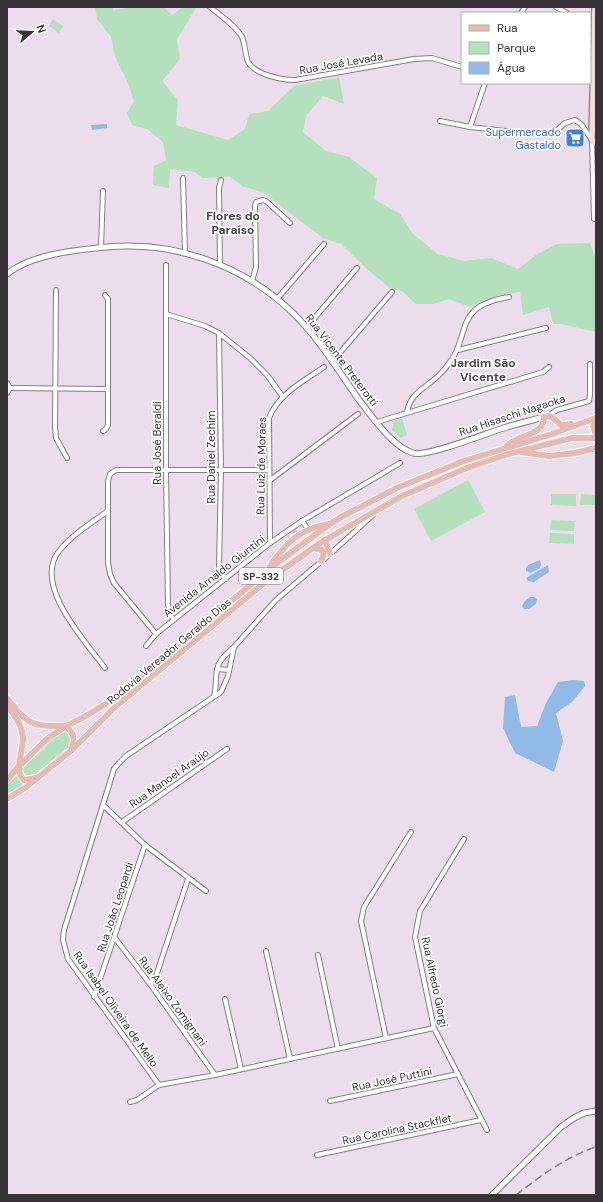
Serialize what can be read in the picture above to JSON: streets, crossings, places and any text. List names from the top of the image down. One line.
{"streets":{"main road":["SP-332","Rodovia Vereador Geraldo Dias"],"street":["Rua José Levada","Rua Vicente Preterotti","Rua Hisaschi Nagaoka","Rua José Beraldi","Rua Daniel Zechim","Rua Luiz de Moraes","Avenida Arnaldo Giuntini","Rua Manoel Araújo","Rua João Leopardi","Rua Alfredo Giorgi","Rua Aleixo Zomignani","Rua Isabel Oliveira de Mello","Rua José Puttini","Rua Carolina Stackflet"]},"crossings":[["Rua Vicente Preterotti","Rua Hisaschi Nagaoka"],["Rua José Beraldi","Avenida Arnaldo Giuntini"],["Rua Daniel Zechim","Avenida Arnaldo Giuntini"],["Rua Luiz de Moraes","Avenida Arnaldo Giuntini"],["Rua João Leopardi","Rua Aleixo Zomignani"],["Rua João Leopardi","Rua Isabel Oliveira de Mello"],["Rua Alfredo Giorgi","Rua José Puttini"],["Rua Alfredo Giorgi","Rua Carolina Stackflet"]],"districts":["Flores do Paraíso","Jardim São Vicente"],"places":{"supermarket":["Supermercado Gastaldo"]},"legend":["Rua","Parque","Água"],"north":"right"}
